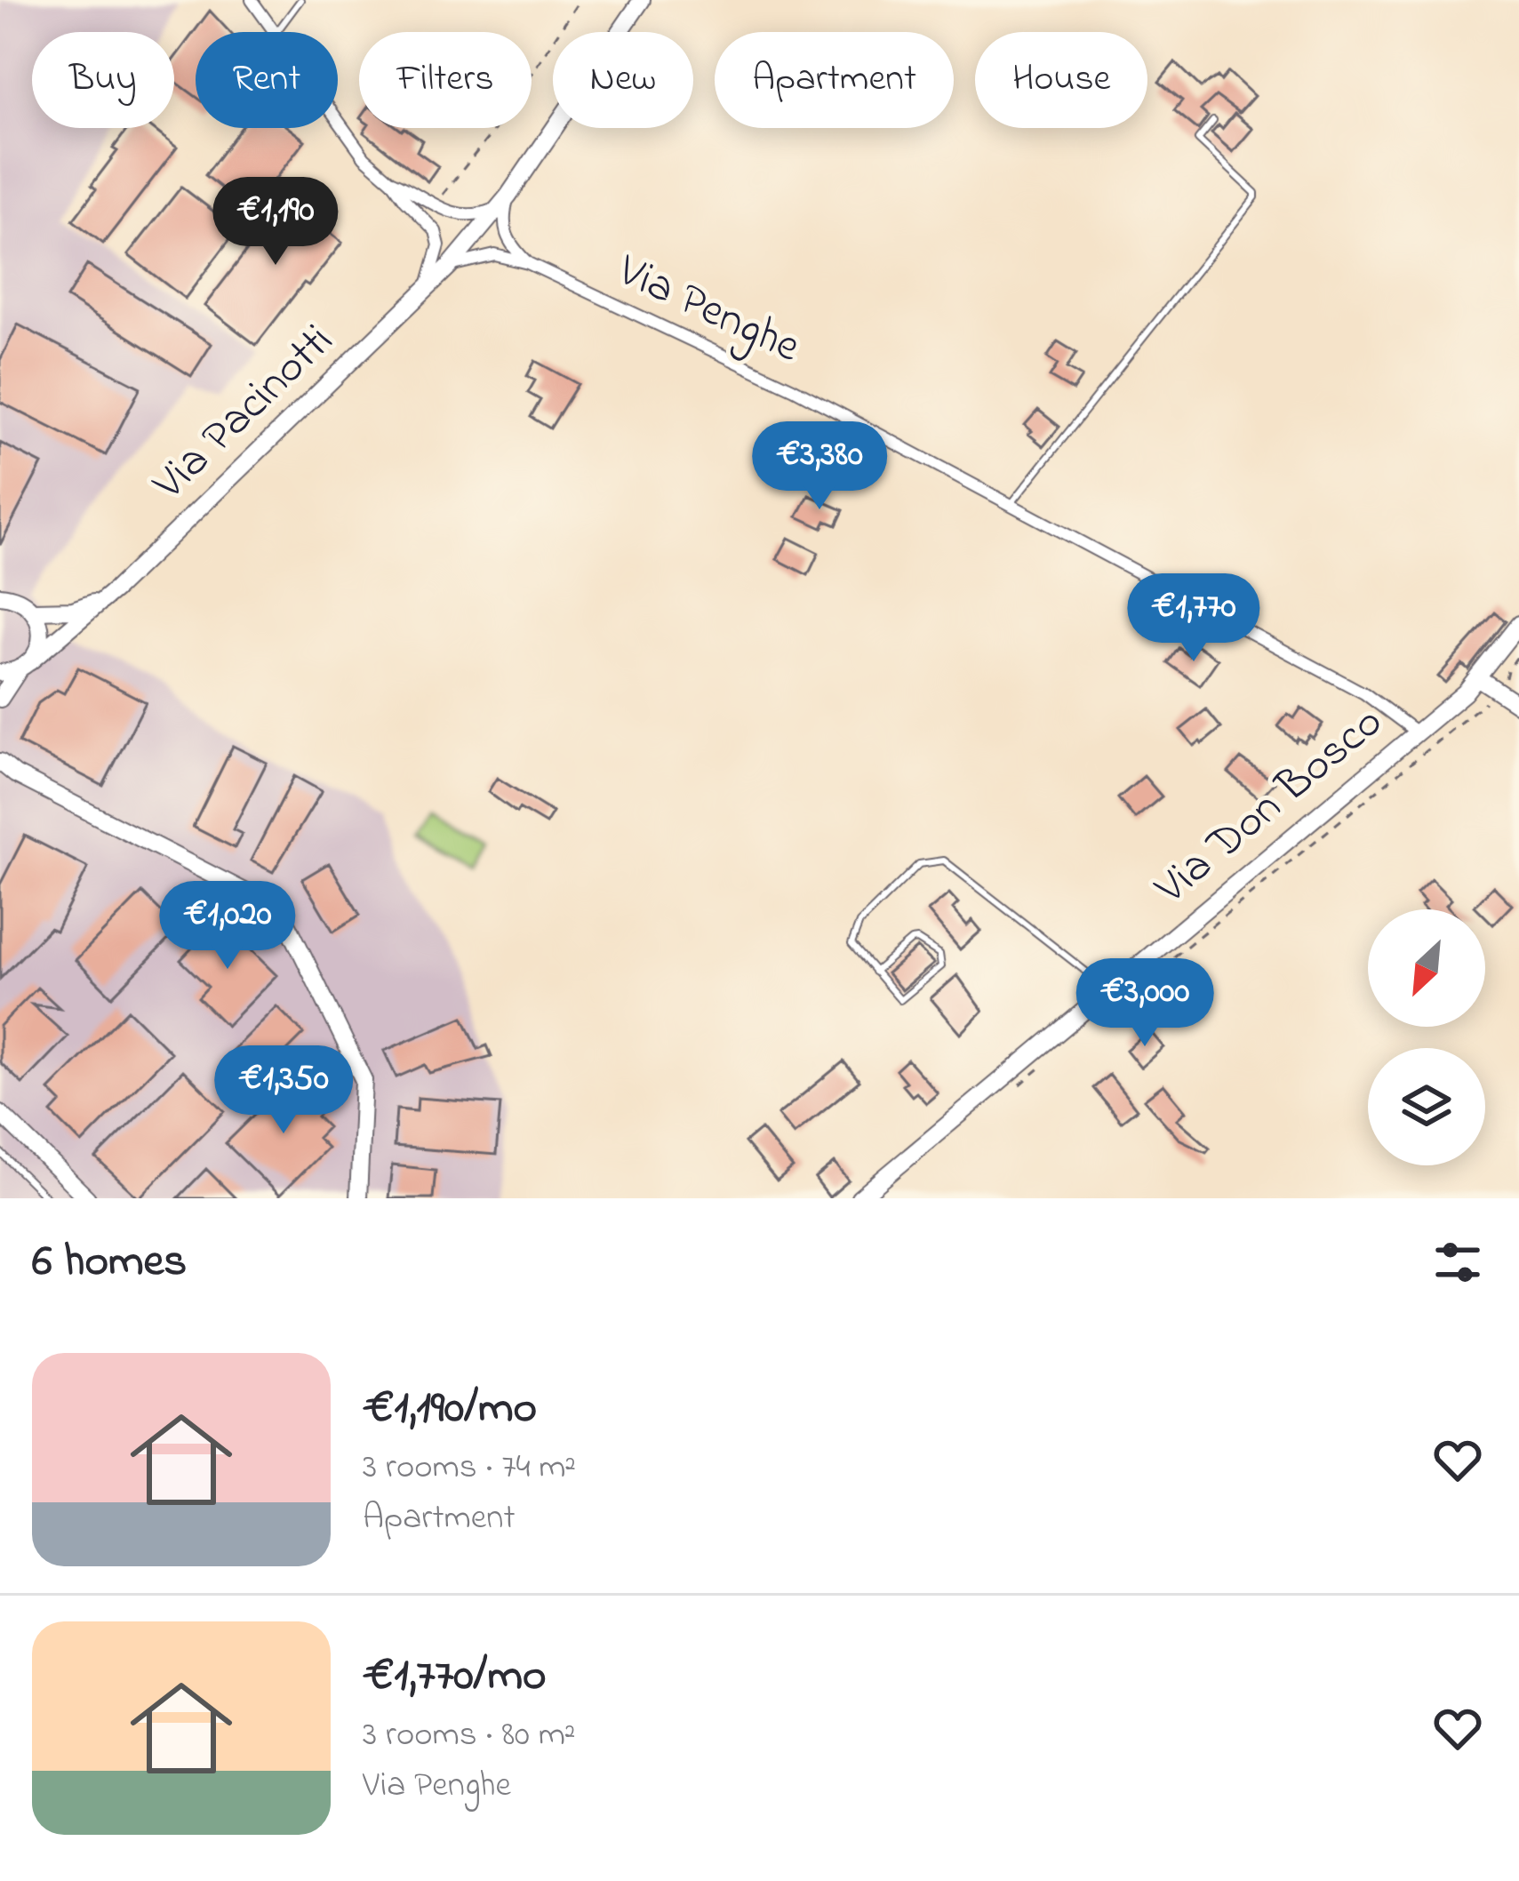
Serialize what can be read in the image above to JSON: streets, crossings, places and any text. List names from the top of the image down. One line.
{"streets":{"main road":["Via Pacinotti","Via Don Bosco"],"street":["Via Penghe"]},"crossings":[["Via Penghe","Via Pacinotti"],["Via Penghe","Via Don Bosco"]],"north":"bottom left","page":{"chip":["Buy","Rent","Filters","New","Apartment","House"],"price":["€1,190","€3,380","€1,770","€1,020","€3,000","€1,350"],"heading":"6 homes","list":[{"name":"€1,190/mo","note":"3 rooms · 74 m² · Apartment"},{"name":"€1,770/mo","note":"3 rooms · 80 m² · Via Penghe"}]}}
